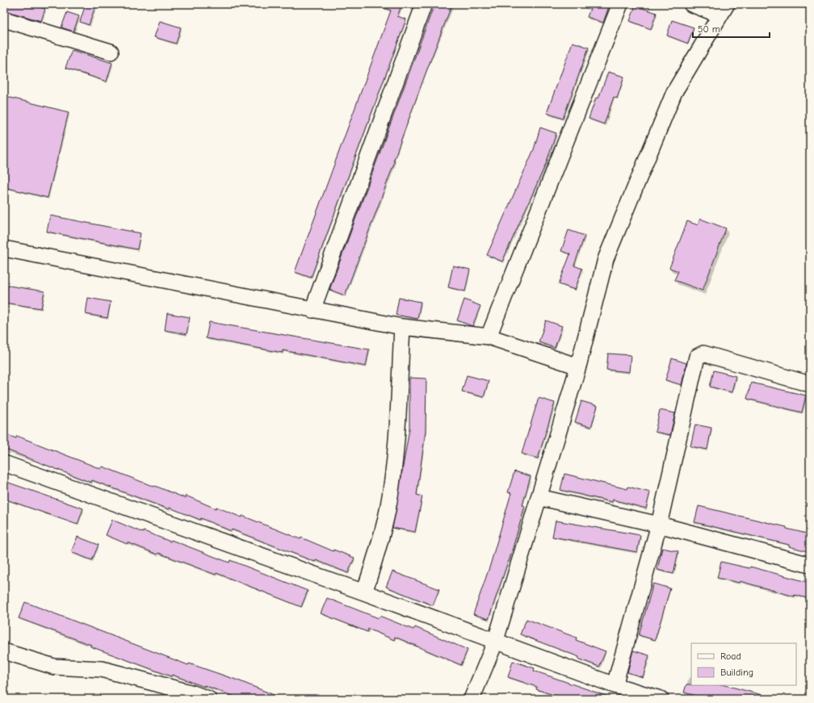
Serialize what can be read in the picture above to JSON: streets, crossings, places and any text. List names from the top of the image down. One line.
{"legend":["Road","Building"],"scale_bar":"50 m"}
